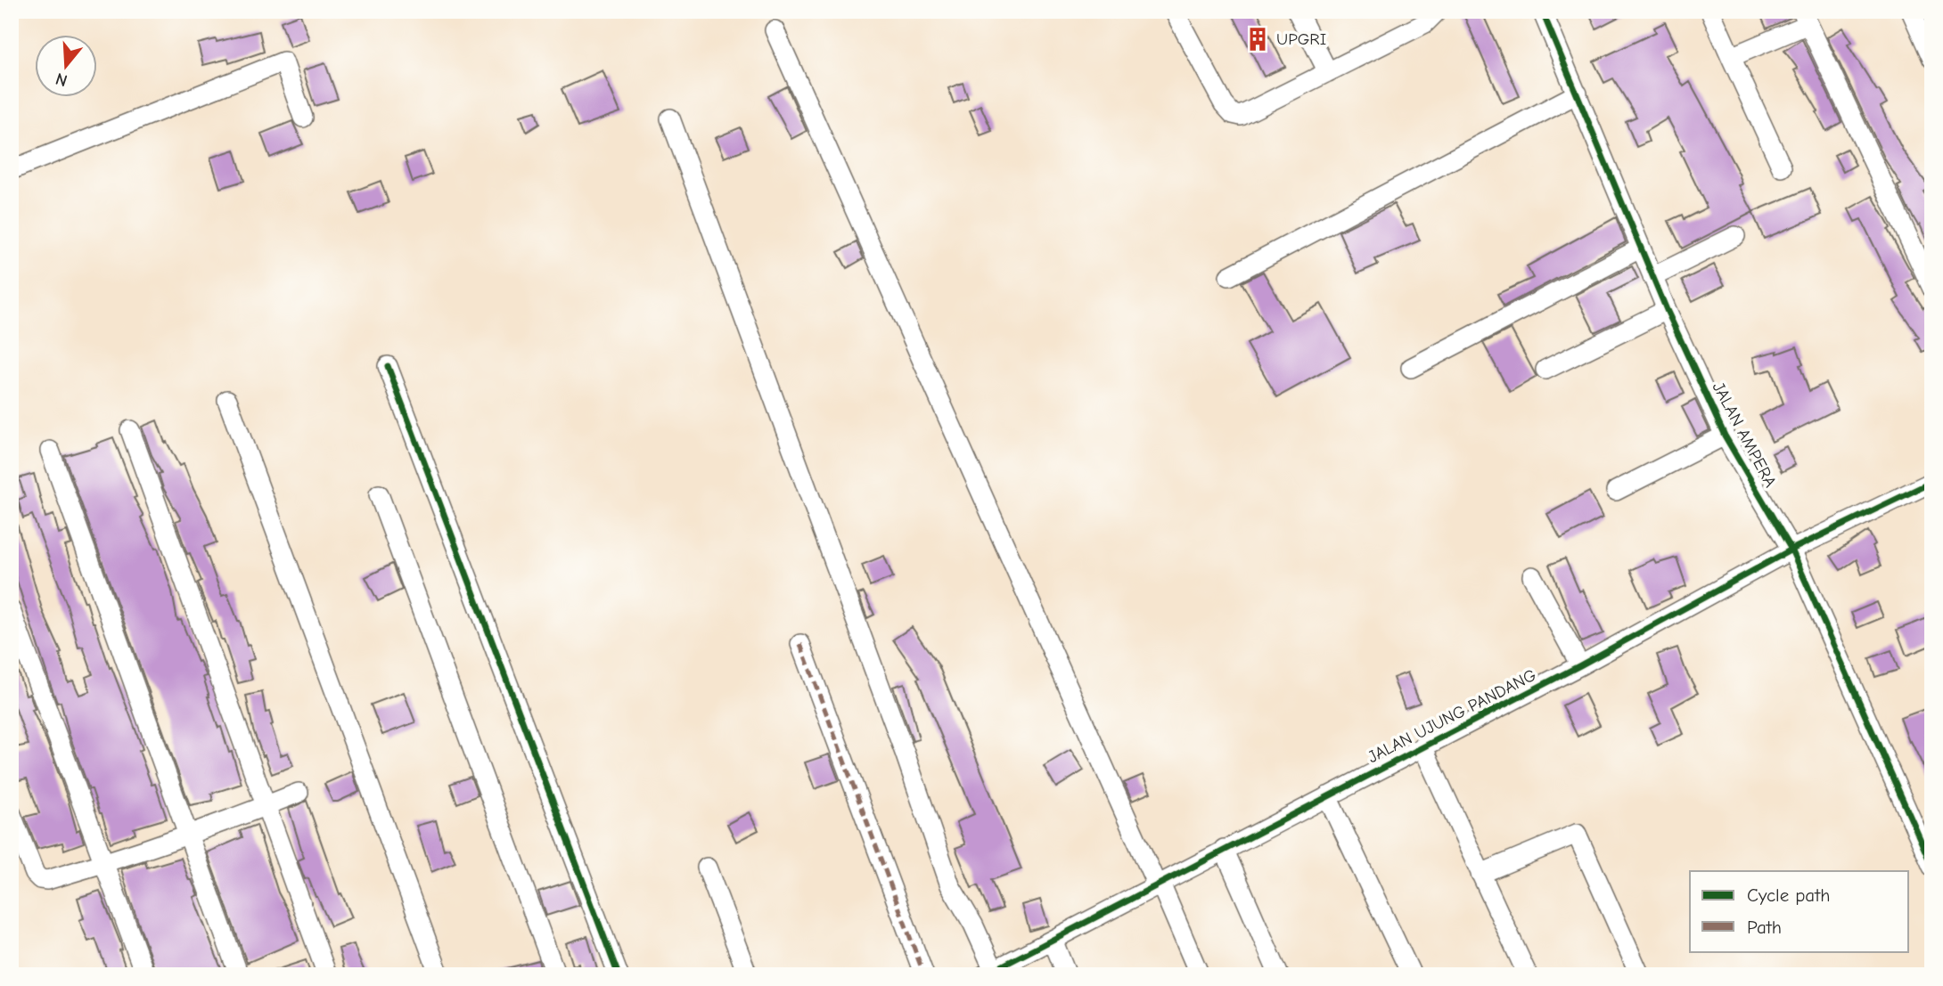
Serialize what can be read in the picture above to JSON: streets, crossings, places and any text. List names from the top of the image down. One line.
{"streets":{"street":["JALAN AMPERA","JALAN UJUNG PANDANG"]},"crossings":[["JALAN AMPERA","JALAN UJUNG PANDANG"]],"places":{"building":["UPGRI"]},"legend":["Cycle path","Path"],"north":"bottom"}
